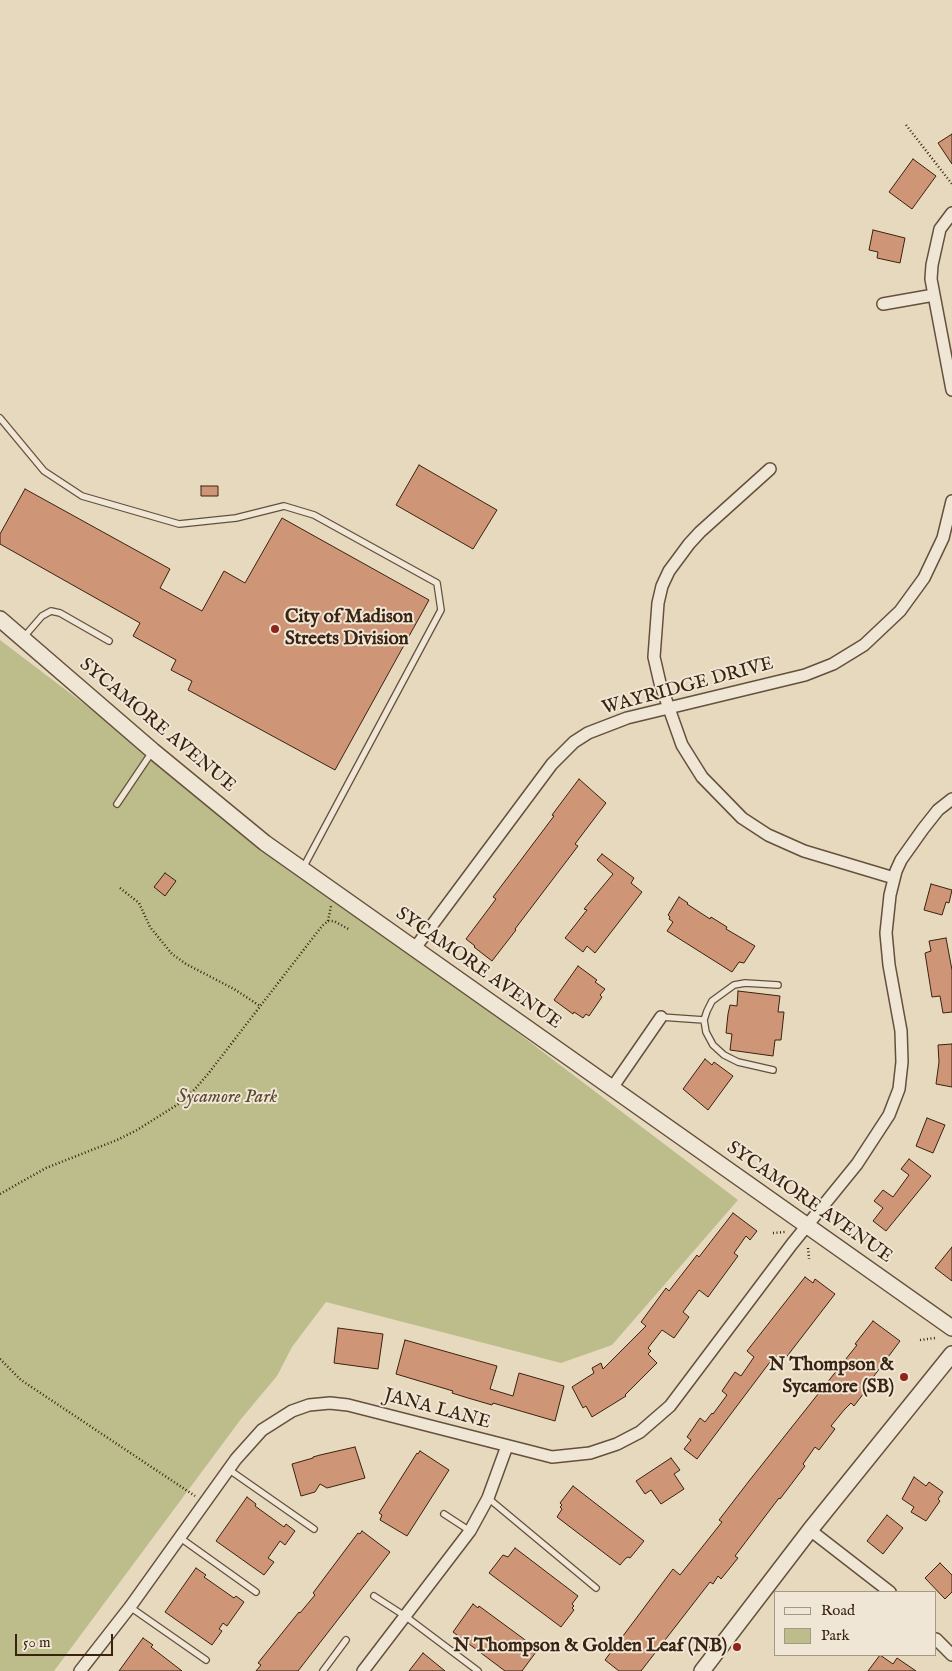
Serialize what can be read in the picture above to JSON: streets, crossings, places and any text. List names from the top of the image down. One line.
{"streets":{"street":["WAYRIDGE DRIVE","SYCAMORE AVENUE","JANA LANE"]},"crossings":[["WAYRIDGE DRIVE","SYCAMORE AVENUE"],["SYCAMORE AVENUE","JANA LANE"]],"parks":["Sycamore Park"],"places":["City of Madison Streets Division","N Thompson & Sycamore (SB)","N Thompson & Golden Leaf (NB)"],"legend":["Road","Park"],"scale_bar":"50 m"}
